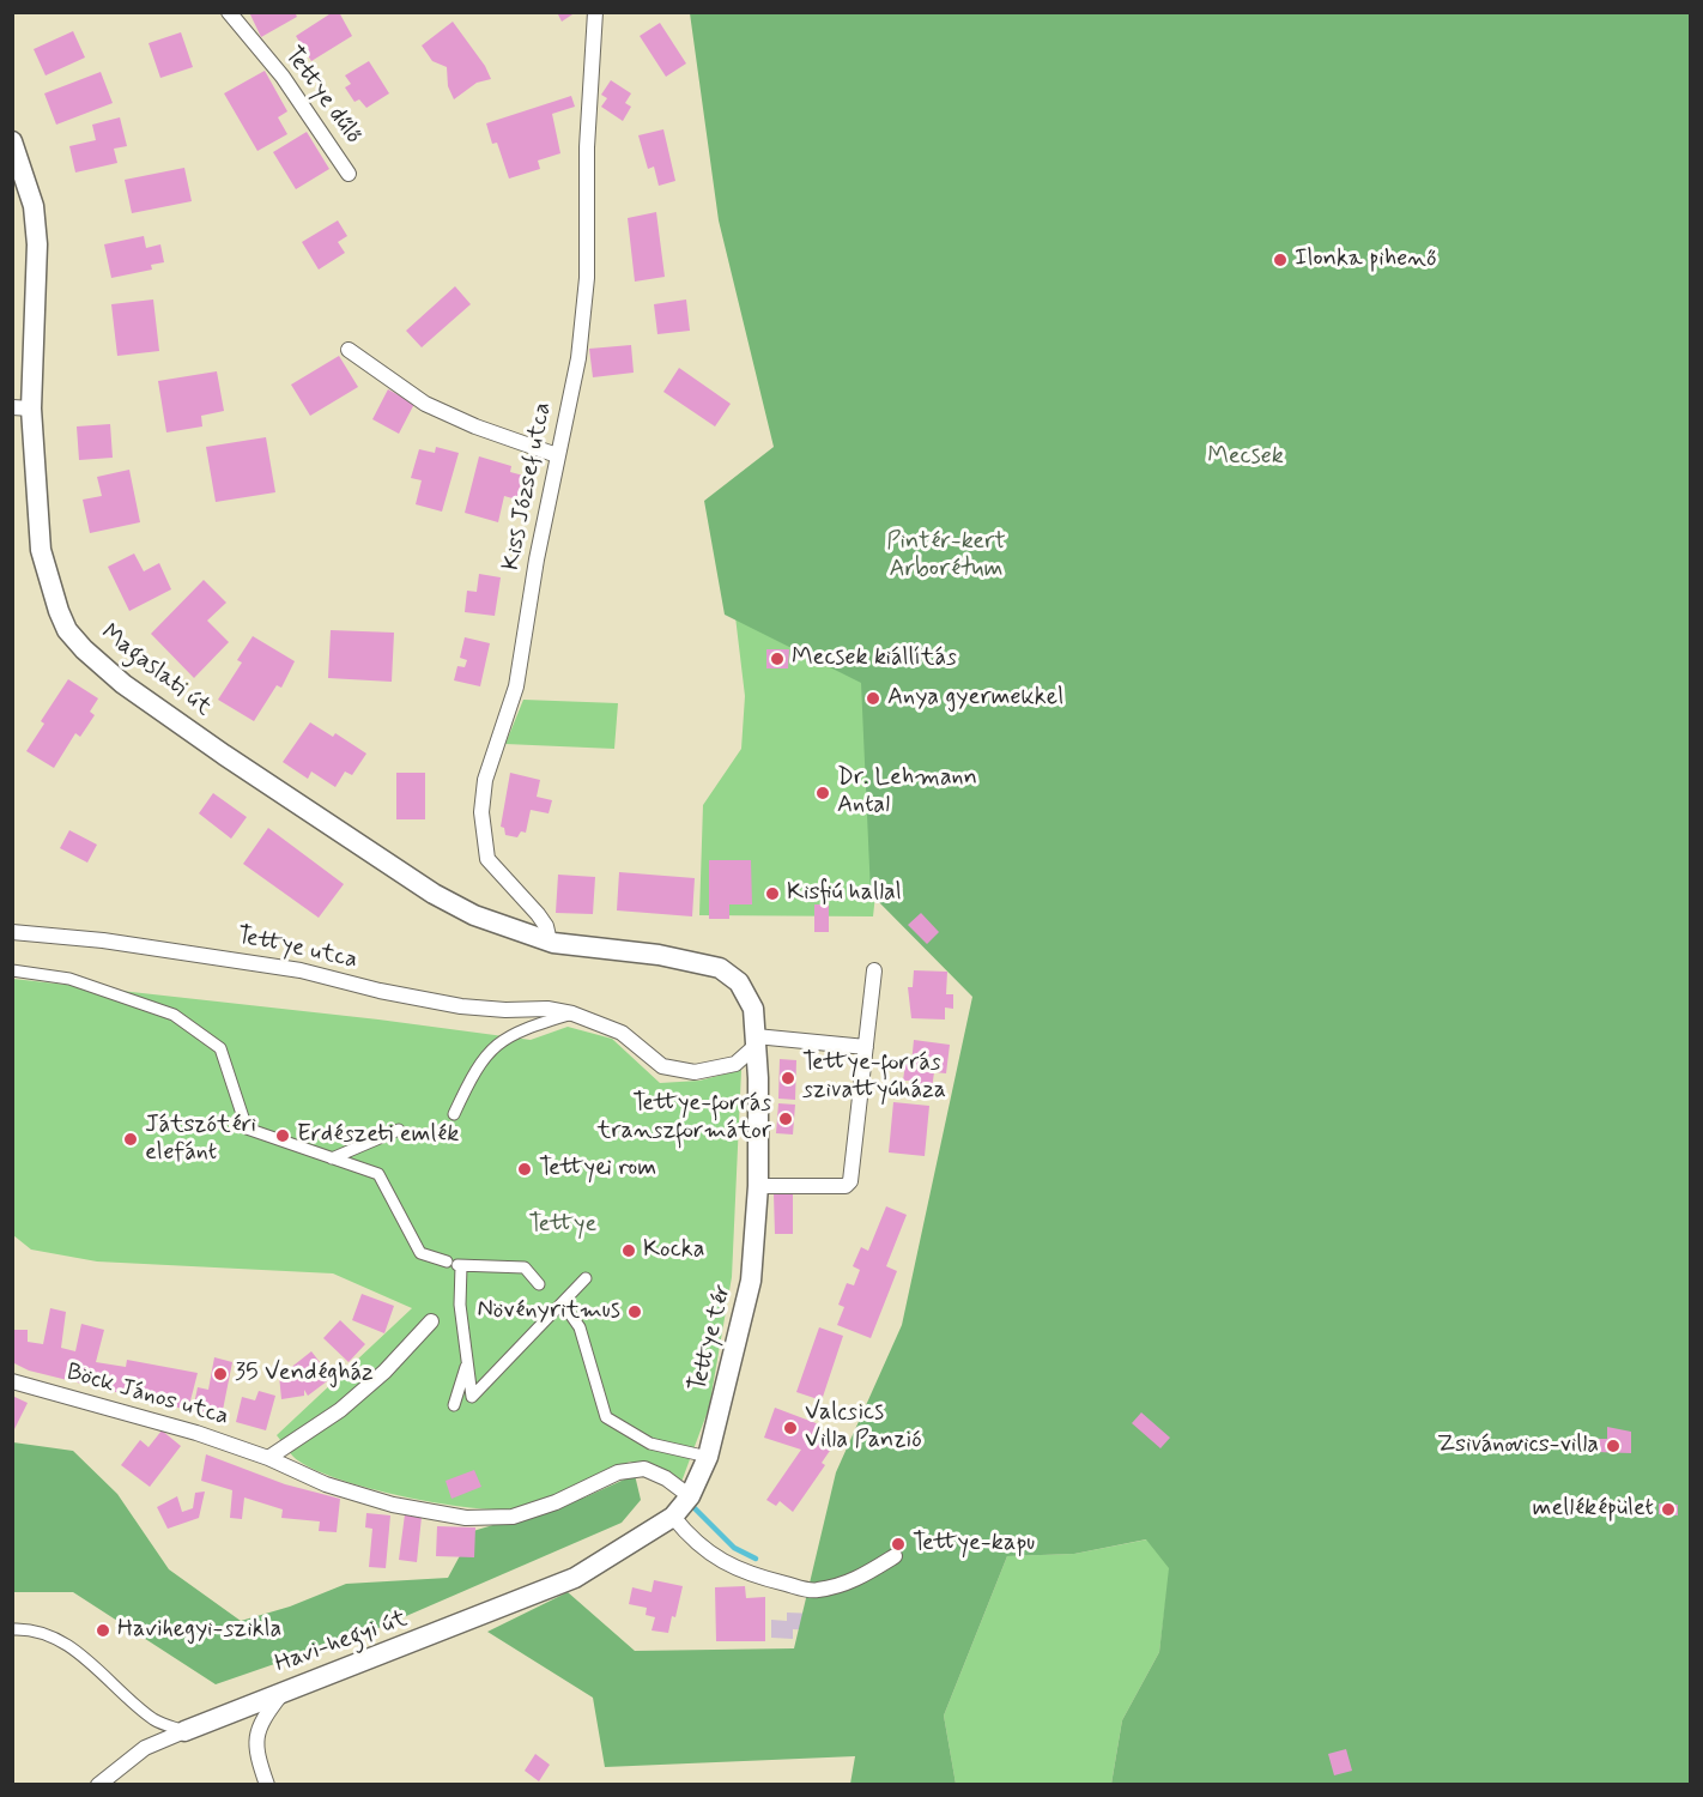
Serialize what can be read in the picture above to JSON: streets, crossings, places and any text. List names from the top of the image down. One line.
{"streets":{"street":["Tettye dűlő","Kiss József utca","Magaslati út","Tettye utca","Tettye tér","Böck János utca","Havi-hegyi út"]},"crossings":[["Kiss József utca","Magaslati út"],["Magaslati út","Tettye tér"],["Tettye tér","Böck János utca"],["Tettye tér","Havi-hegyi út"],["Böck János utca","Havi-hegyi út"]],"parks":["Mecsek","Pintér-kert Arborétum","Tettye"],"places":["Ilonka pihenő","Mecsek kiállítás","Anya gyermekkel","Dr. Lehmann Antal","Kisfiú hallal","Tettye-forrás szivattyúháza","Tettye-forrás transzformátor","Erdészeti emlék","Játszótéri elefánt","Tettyei rom","Kocka","Növényritmus","35 Vendégház","Valcsics Villa Panzió","Zsivánovics-villa","melléképület","Tettye-kapu","Havihegyi-szikla"]}
